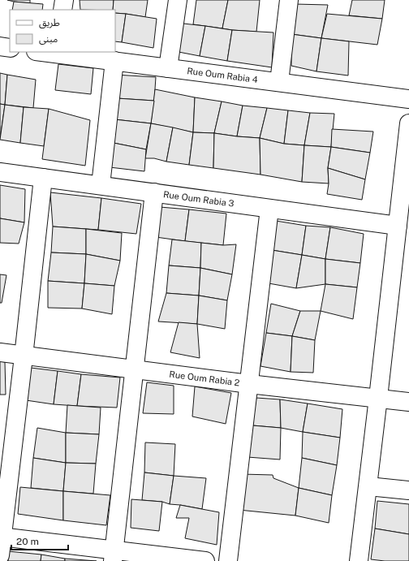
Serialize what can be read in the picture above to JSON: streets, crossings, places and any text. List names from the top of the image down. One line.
{"streets":{"street":["Rue Oum Rabia 4","Rue Oum Rabia 3","Rue Oum Rabia 2"]},"legend":["طريق","مبنى"],"scale_bar":"20 m"}
